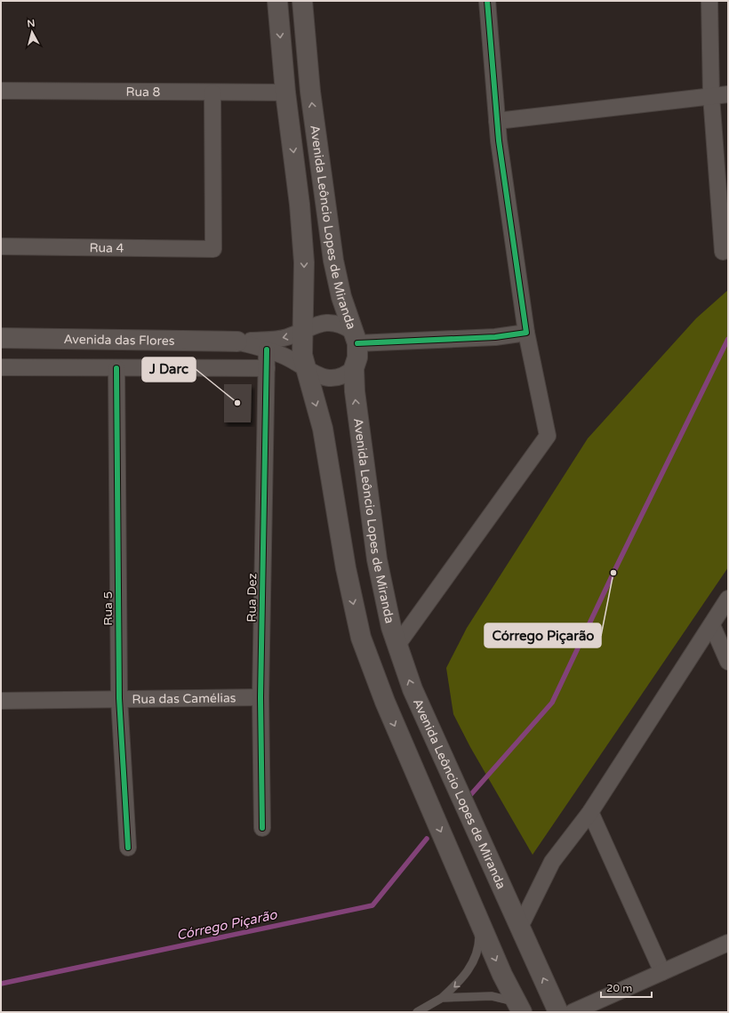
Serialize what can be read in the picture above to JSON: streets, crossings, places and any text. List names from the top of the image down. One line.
{"streets":{"main road":["Avenida Leôncio Lopes de Miranda","Avenida das Flores"],"street":["Rua 8","Rua 4","Rua Dez","Rua 5","Rua das Camélias"]},"crossings":[["Rua 8","Avenida Leôncio Lopes de Miranda"],["Rua 8","Rua 4"],["Rua Dez","Rua das Camélias"],["Rua 5","Rua das Camélias"]],"water":["Córrego Piçarão"],"places":["J Darc","Córrego Piçarão"],"scale_bar":"20 m","north":"top"}
